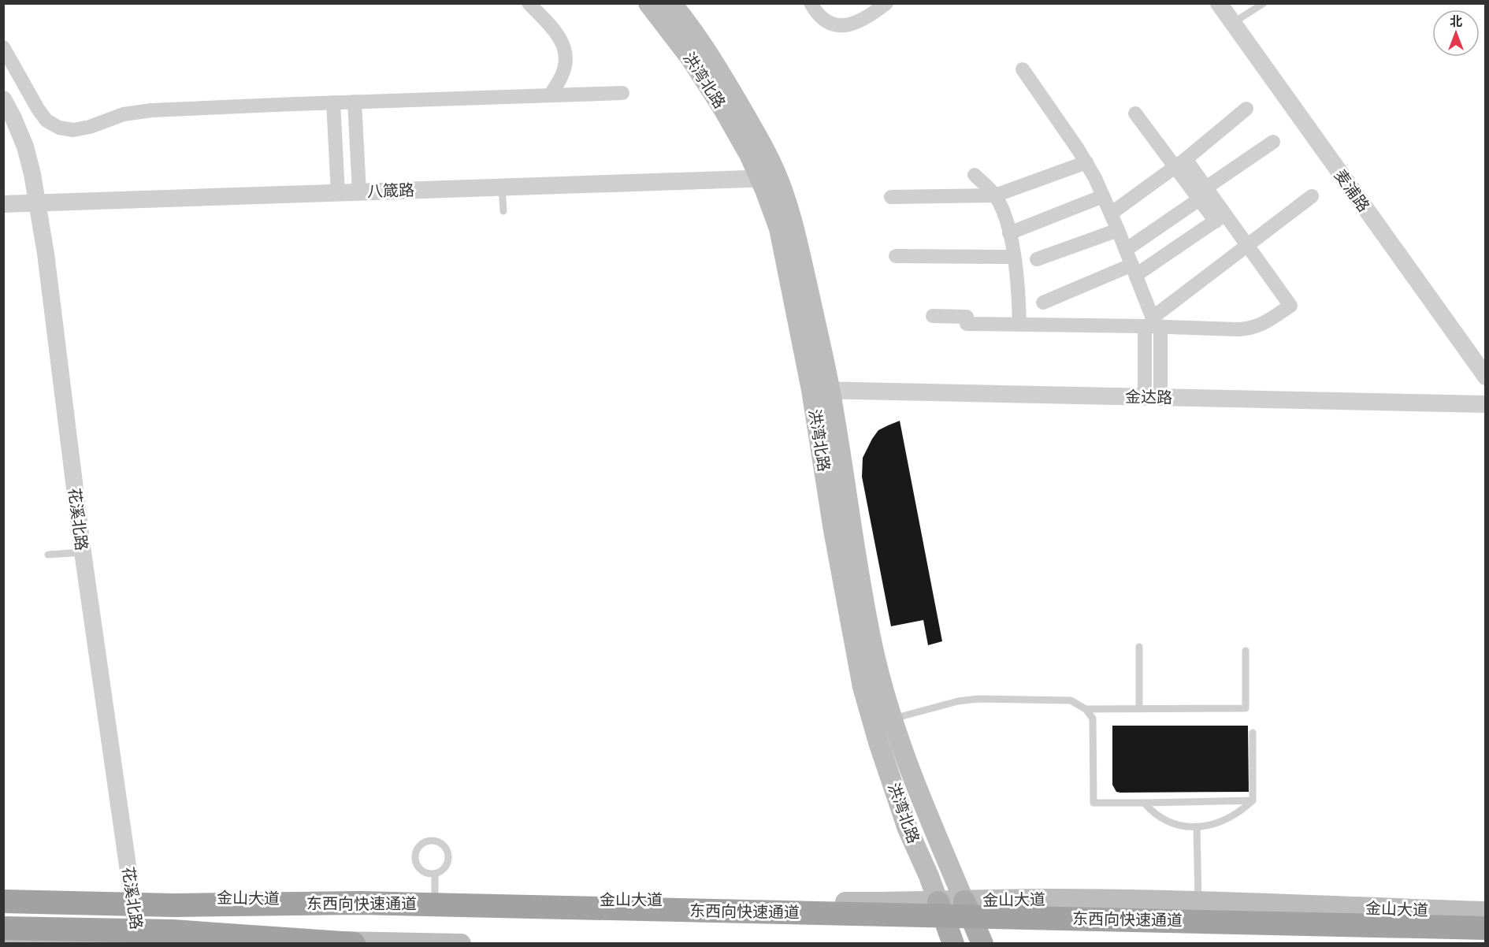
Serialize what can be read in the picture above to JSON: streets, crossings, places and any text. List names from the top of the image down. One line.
{"streets":{"highway":["东西向快速通道"],"main road":["洪湾北路","金山大道"],"street":["八箴路","麦浦路","金达路","花溪北路"]},"crossings":[["洪湾北路","八箴路"],["洪湾北路","金达路"],["洪湾北路","金山大道"],["八箴路","花溪北路"],["花溪北路","金山大道"]],"north":"top"}
